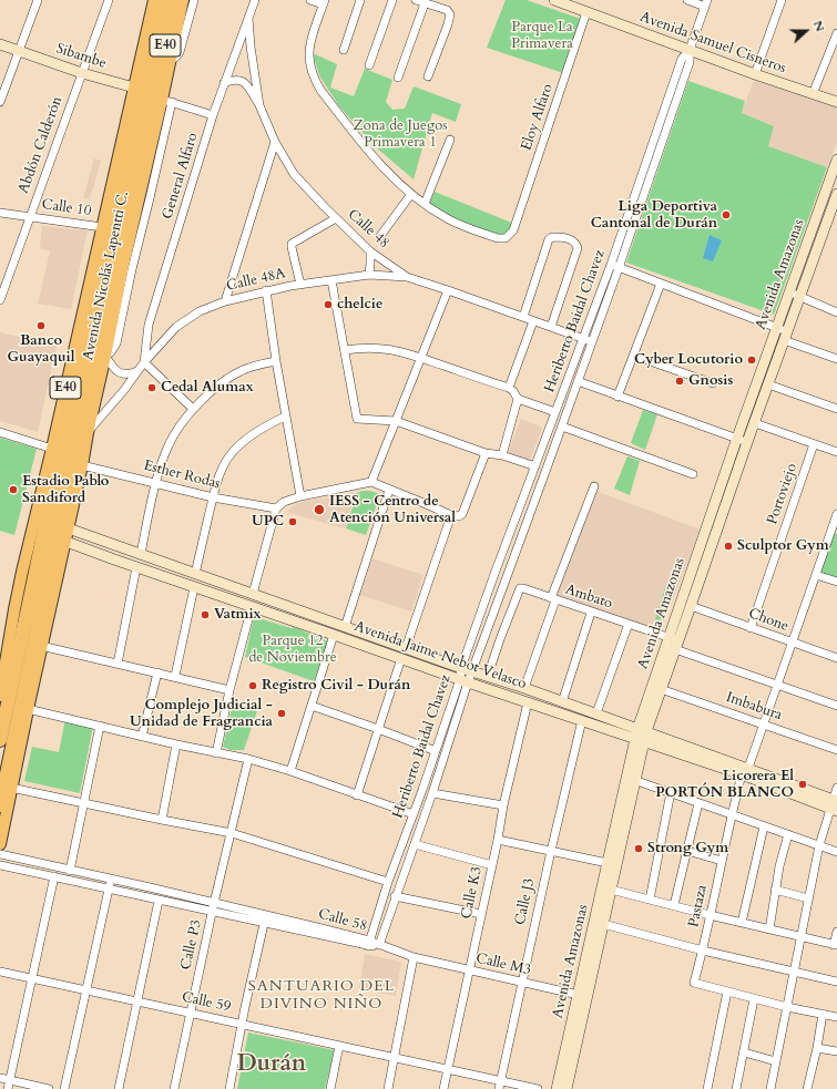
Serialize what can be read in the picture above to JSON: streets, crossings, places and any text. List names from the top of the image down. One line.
{"streets":{"highway":["E40","Avenida Nicolás Lapentti C."],"street":["Avenida Samuel Cisneros","Sibambe","Eloy Alfaro","Abdón Calderón","General Alfaro","Calle 10","Calle 48","Avenida Amazonas","Calle 48A","Heriberto Baidal Chavez","Esther Rodas","Portoviejo","Ambato","Chone","Avenida Jaime Nebot Velasco","Imbabura","Calle K3","Calle J3","Pastaza","Calle 58","Calle P3","Calle M3","Calle 59"]},"crossings":[["Avenida Samuel Cisneros","Eloy Alfaro"],["Avenida Samuel Cisneros","Heriberto Baidal Chavez"],["Sibambe","Abdón Calderón"],["Sibambe","General Alfaro"],["Sibambe","Avenida Nicolás Lapentti C."],["Abdón Calderón","Calle 10"],["General Alfaro","Calle 48"],["General Alfaro","Calle 48A"],["Calle 10","Avenida Nicolás Lapentti C."],["Calle 48","Calle 48A"],["Calle 48","Heriberto Baidal Chavez"],["Avenida Amazonas","Ambato"],["Avenida Amazonas","Chone"],["Avenida Amazonas","Avenida Jaime Nebot Velasco"],["Avenida Amazonas","Imbabura"],["Avenida Amazonas","Calle M3"],["Avenida Nicolás Lapentti C.","Calle 48A"],["Avenida Nicolás Lapentti C.","Esther Rodas"],["Avenida Nicolás Lapentti C.","Avenida Jaime Nebot Velasco"],["Heriberto Baidal Chavez","Avenida Jaime Nebot Velasco"],["Heriberto Baidal Chavez","Calle 58"],["Heriberto Baidal Chavez","Calle M3"],["Portoviejo","Chone"],["Ambato","Avenida Jaime Nebot Velasco"],["Ambato","Pastaza"],["Chone","Pastaza"],["Avenida Jaime Nebot Velasco","Calle K3"],["Avenida Jaime Nebot Velasco","Calle J3"],["Avenida Jaime Nebot Velasco","Pastaza"],["Imbabura","Pastaza"],["Calle K3","Calle M3"],["Calle K3","Calle 59"],["Calle J3","Calle M3"],["Calle J3","Calle 59"],["Calle 58","Calle P3"],["Calle 58","Calle M3"],["Calle P3","Calle 59"]],"districts":["SANTUARIO DEL DIVINO NIÑO","Durán"],"parks":["Parque La Primavera","Zona de Juegos Primavera 1","Parque 12 de Noviembre"],"places":["Liga Deportiva Cantonal de Durán","chelcie","Banco Guayaquil","Cyber Locutorio","Gnosis","Cedal Alumax","Estadio Pablo Sandiford","IESS - Centro de Atención Universal","UPC","Sculptor Gym","Vatmix","Registro Civil - Durán","Complejo Judicial - Unidad de Fragrancia","Licorera El PORTÓN BLANCO","Strong Gym"],"north":"right"}
